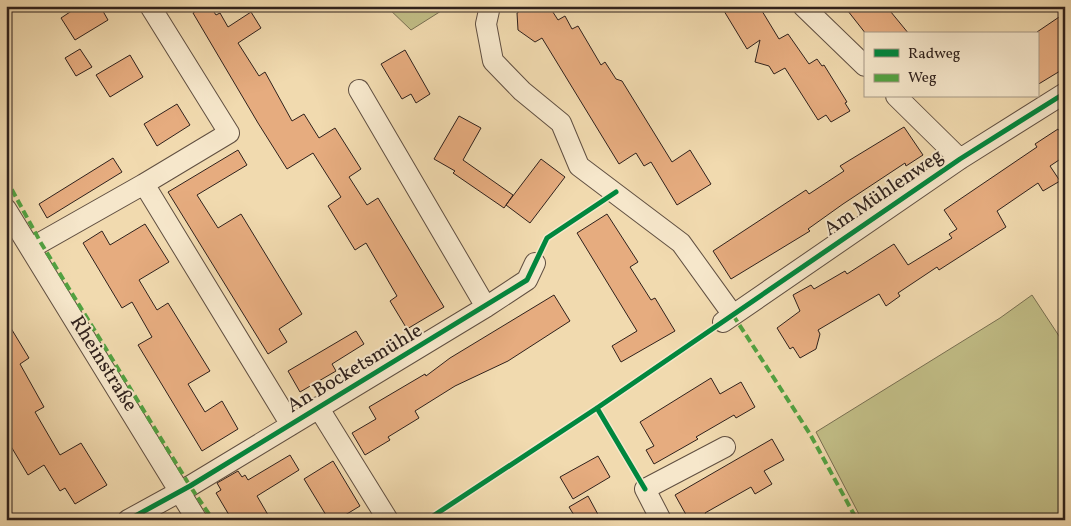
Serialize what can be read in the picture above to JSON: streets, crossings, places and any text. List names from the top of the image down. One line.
{"streets":{"street":["Am Mühlenweg","Rheinstraße","An Bocketsmühle"]},"crossings":[["Rheinstraße","An Bocketsmühle"]],"legend":["Radweg","Weg"]}
